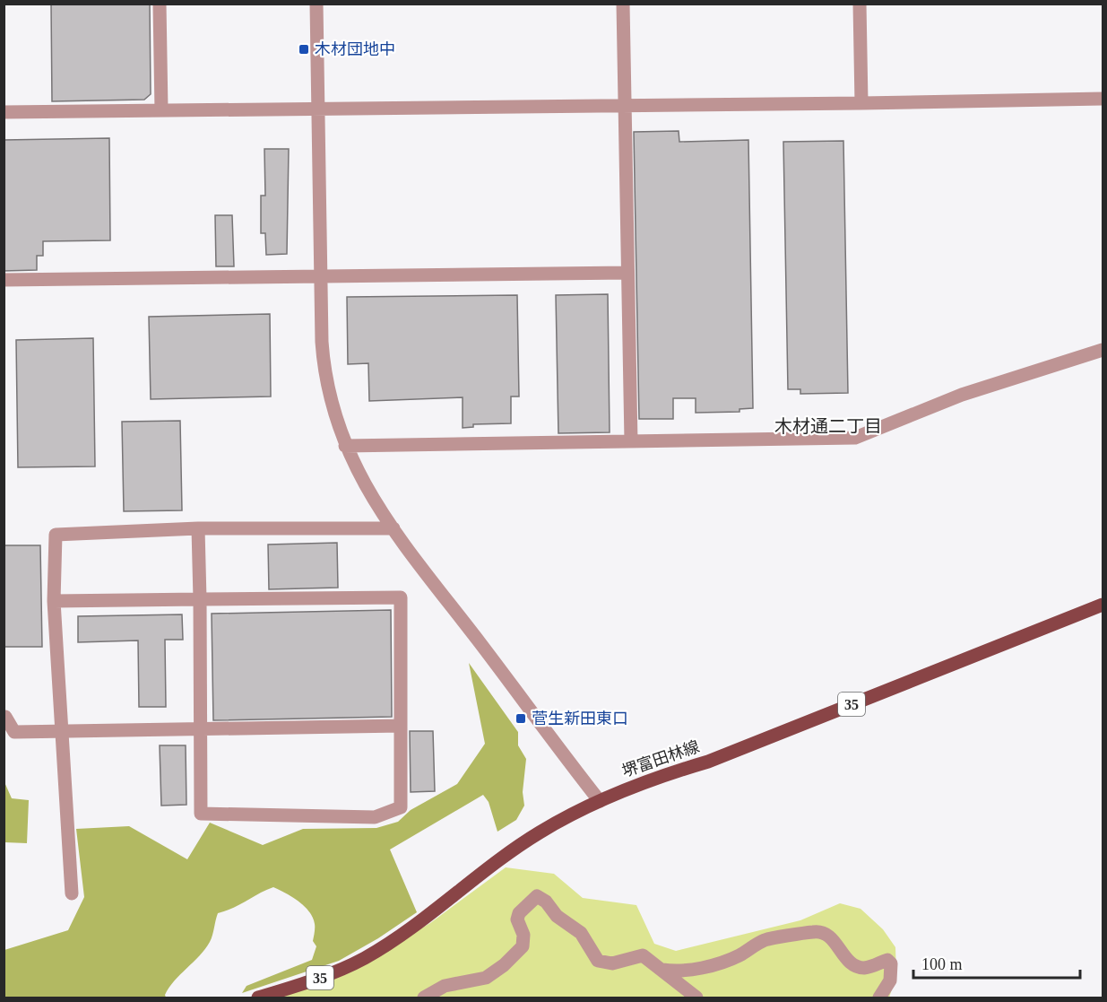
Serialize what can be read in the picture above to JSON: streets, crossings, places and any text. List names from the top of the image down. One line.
{"streets":{"main road":["35","堺富田林線"]},"districts":["木材通二丁目"],"places":{"transit":["木材団地中","菅生新田東口"]},"scale_bar":"100 m"}
